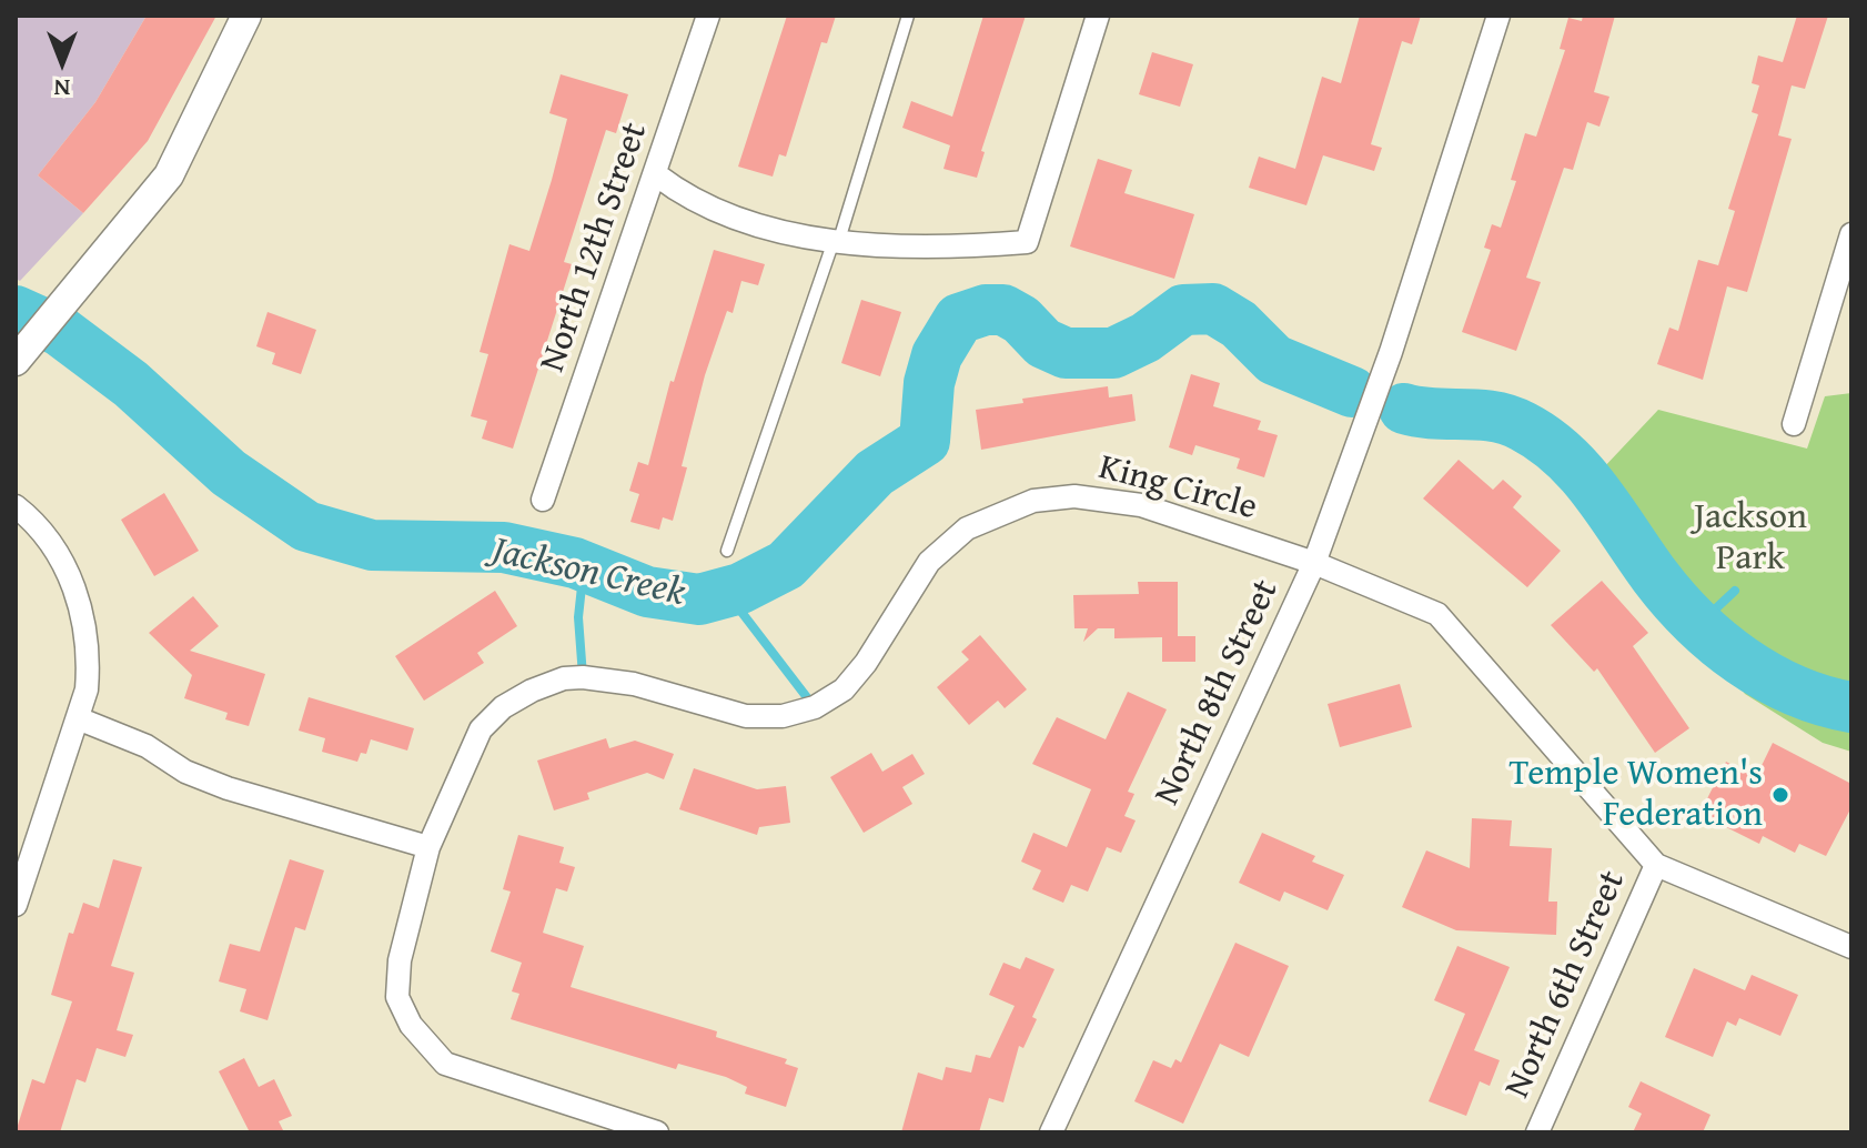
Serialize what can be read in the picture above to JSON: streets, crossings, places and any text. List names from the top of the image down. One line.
{"streets":{"street":["North 12th Street","King Circle","North 8th Street","North 6th Street"]},"crossings":[["King Circle","North 8th Street"],["King Circle","North 6th Street"]],"water":["Jackson Creek"],"parks":["Jackson Park"],"places":["Temple Women's Federation"],"north":"bottom"}
